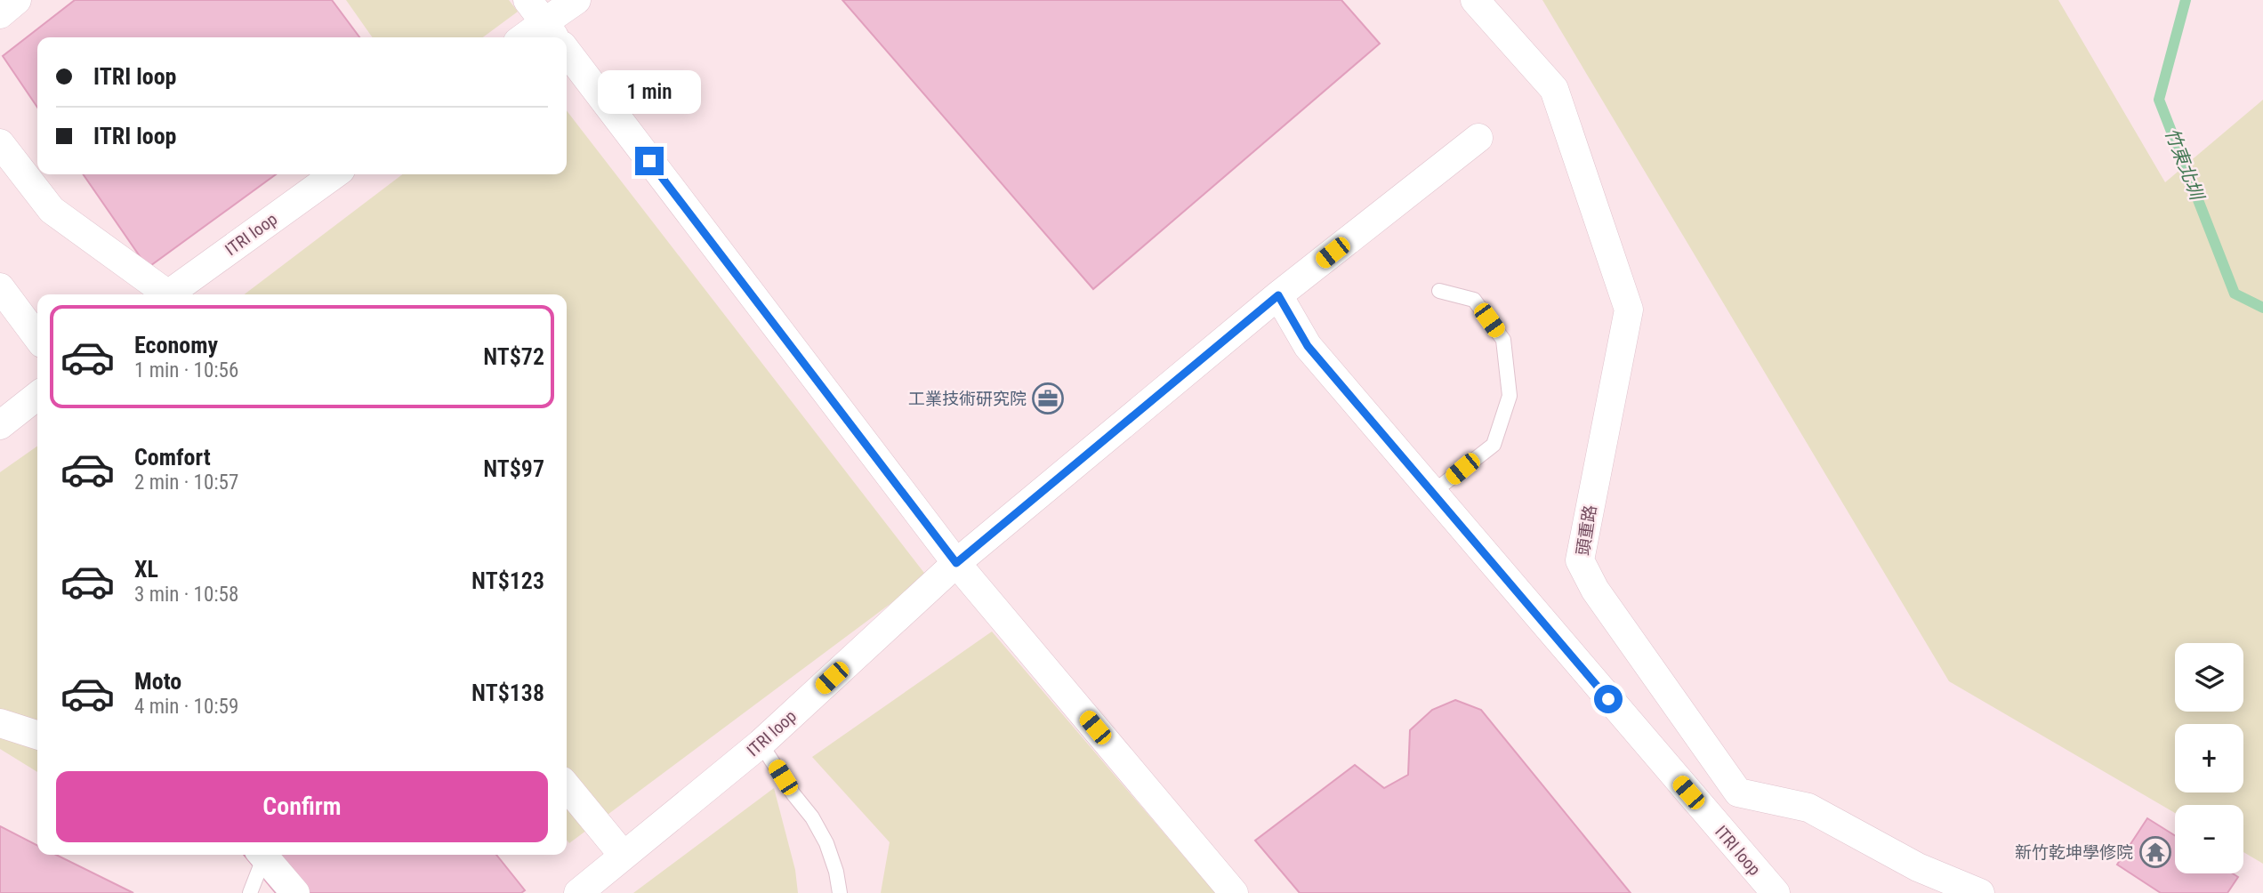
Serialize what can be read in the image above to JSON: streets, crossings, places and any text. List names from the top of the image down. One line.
{"streets":{"street":["ITRI loop","頭重路"]},"water":["竹東北圳"],"places":{"office":["工業技術研究院"],"temple":["新竹乾坤學修院"]},"page":{"banner":["ITRI loop","ITRI loop"],"bubble":"1 min","list":[{"name":"Economy","note":"1 min · 10:56","value":"NT$72"},{"name":"Comfort","note":"2 min · 10:57","value":"NT$97"},{"name":"XL","note":"3 min · 10:58","value":"NT$123"},{"name":"Moto","note":"4 min · 10:59","value":"NT$138"}],"map_buttons":["+","−"],"buttons":"Confirm"}}
